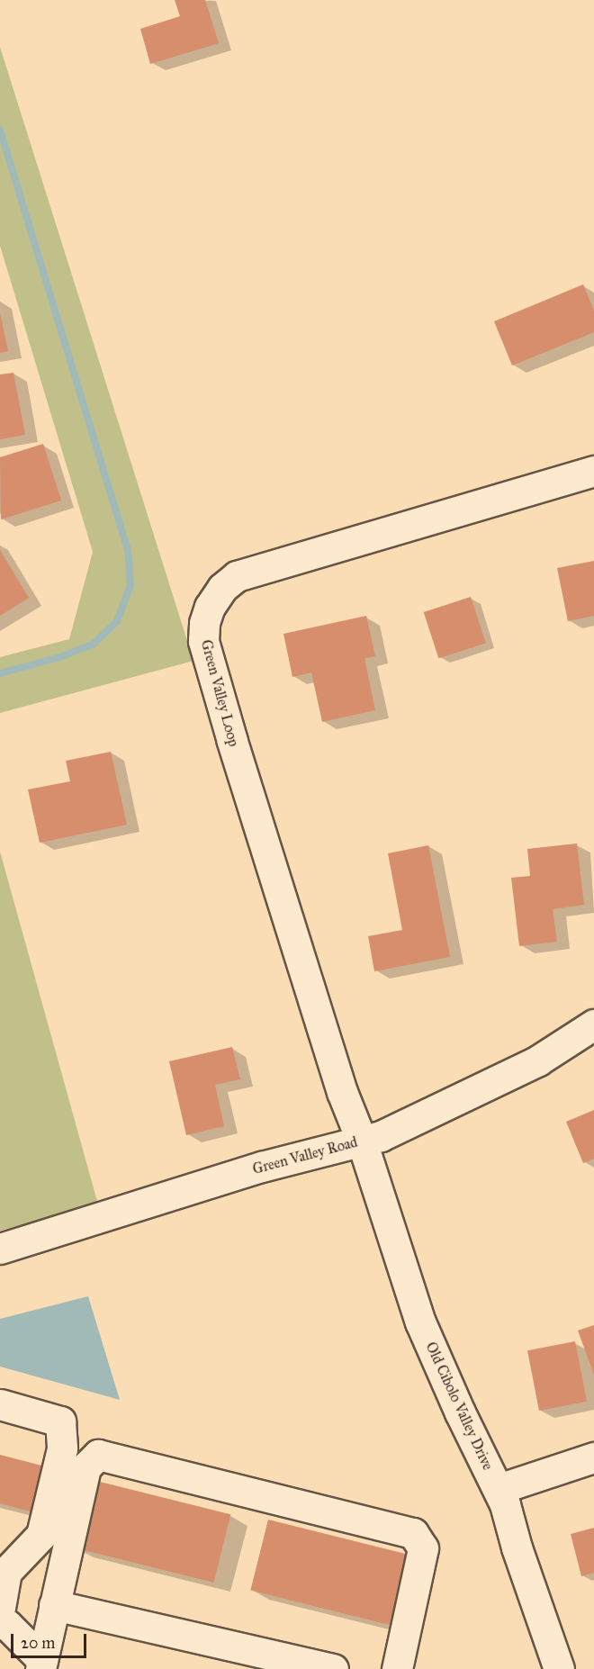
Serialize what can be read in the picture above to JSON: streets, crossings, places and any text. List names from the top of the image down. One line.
{"streets":{"street":["Green Valley Loop","Green Valley Road","Old Cibolo Valley Drive"]},"crossings":[["Green Valley Loop","Green Valley Road"],["Green Valley Loop","Old Cibolo Valley Drive"],["Green Valley Road","Old Cibolo Valley Drive"]],"scale_bar":"20 m"}
